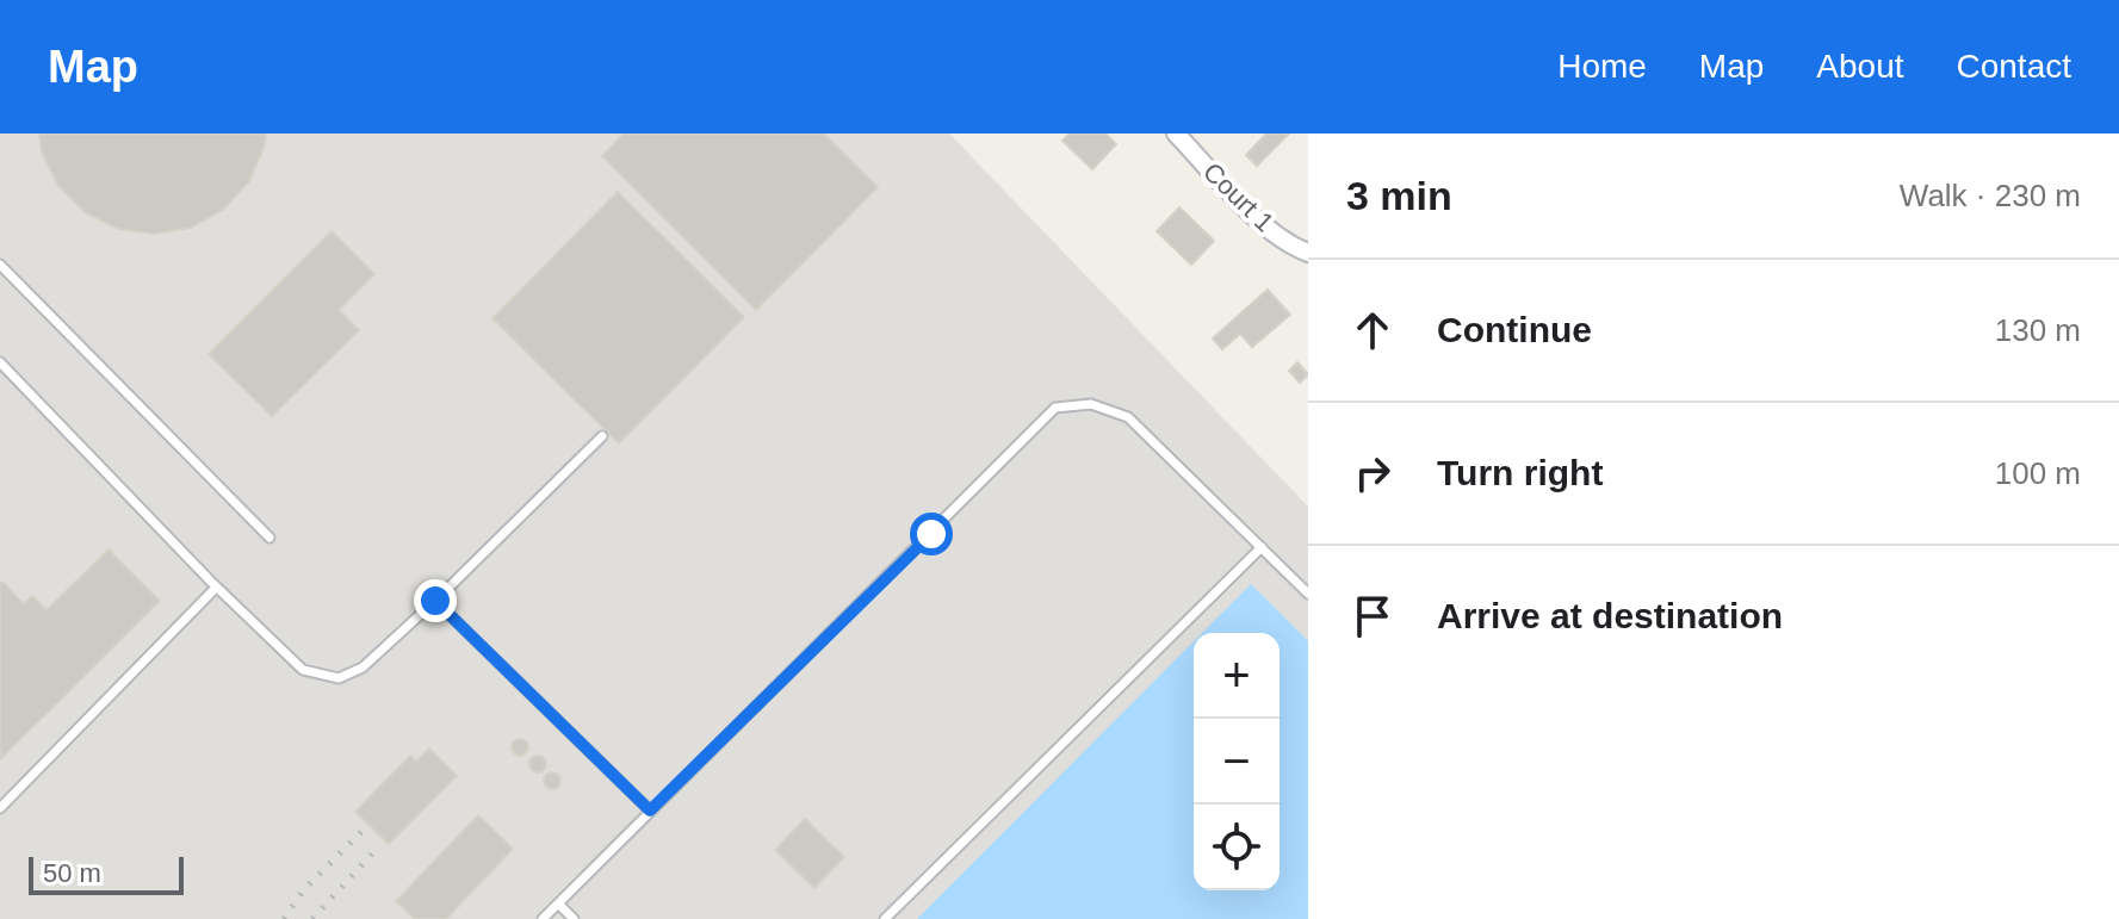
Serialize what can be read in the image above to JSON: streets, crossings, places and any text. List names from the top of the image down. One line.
{"streets":{"street":["Court 1"]},"scale_bar":"50 m","page":{"header":"Map","nav":["Home","Map","About","Contact"],"heading":["3 min","Walk · 230 m"],"list":[["Continue","130 m"],["Turn right","100 m"],"Arrive at destination"],"map_buttons":["+","−"],"scale":"50 m"}}
